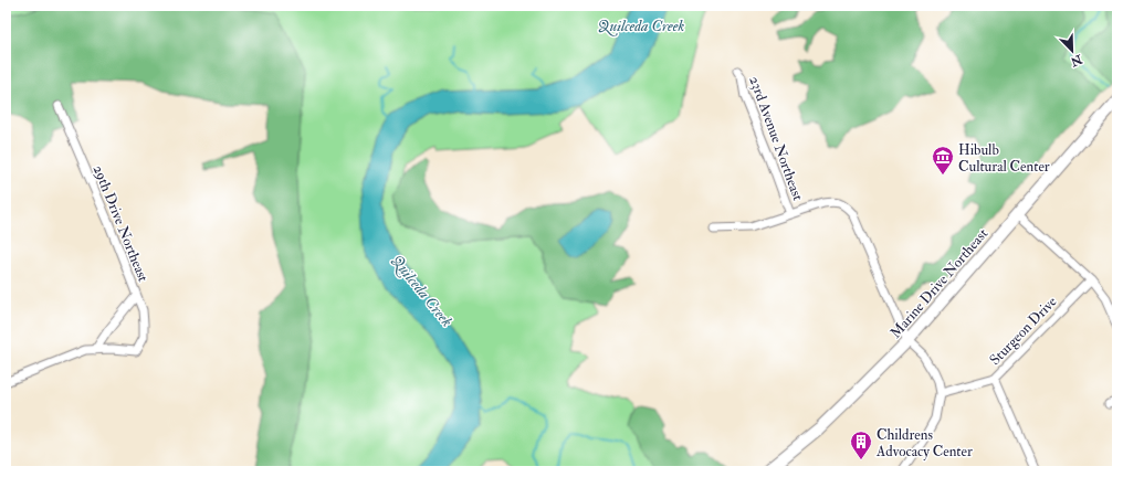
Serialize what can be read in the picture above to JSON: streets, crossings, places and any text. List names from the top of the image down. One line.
{"streets":{"main road":["Marine Drive Northeast"],"street":["23rd Avenue Northeast","29th Drive Northeast","Sturgeon Drive"]},"crossings":[["23rd Avenue Northeast","Marine Drive Northeast"],["23rd Avenue Northeast","Sturgeon Drive"]],"water":["Quilceda Creek"],"places":{"museum":["Hibulb Cultural Center"],"building":["Childrens Advocacy Center"]},"north":"bottom right"}
